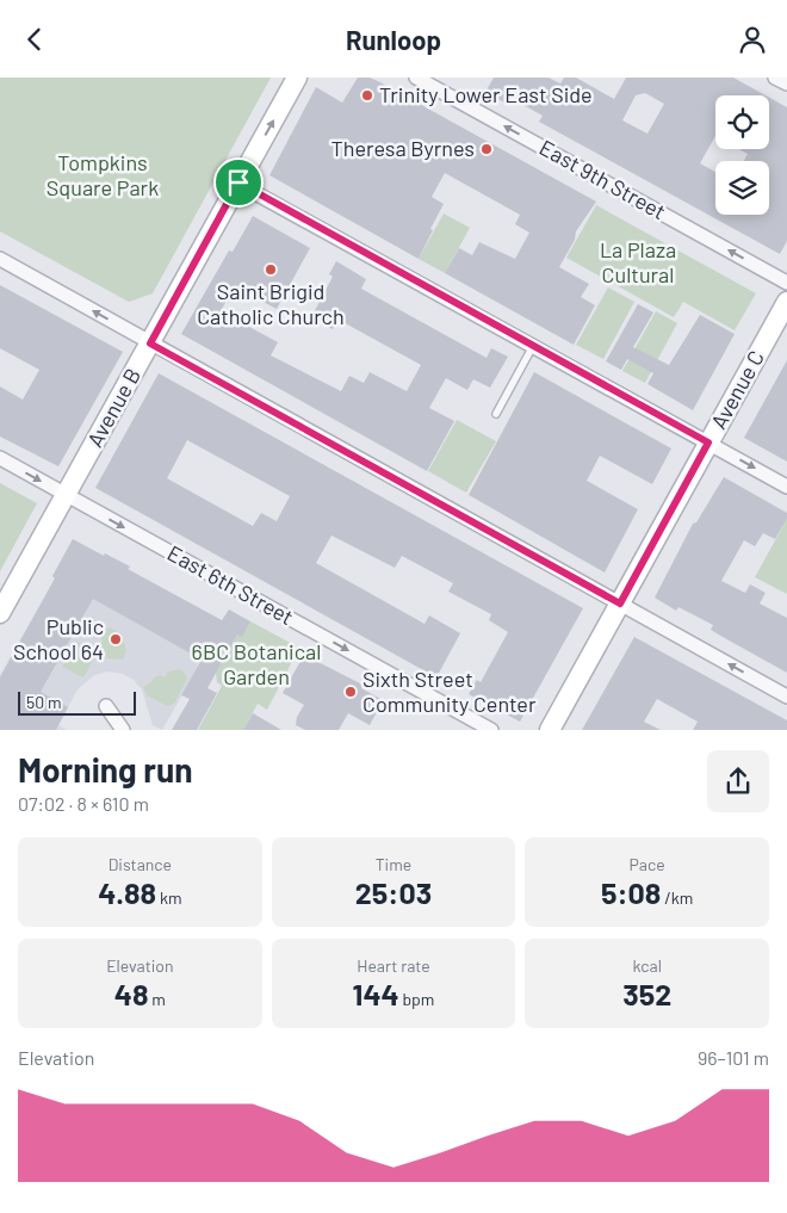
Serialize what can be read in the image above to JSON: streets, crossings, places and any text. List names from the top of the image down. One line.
{"streets":{"street":["East 9th Street","Avenue C","Avenue B","East 6th Street"]},"crossings":[["Avenue B","East 6th Street"]],"one_way":["East 9th Street","East 6th Street"],"parks":["Tompkins Square Park","La Plaza Cultural","6BC Botanical Garden"],"places":["Trinity Lower East Side","Theresa Byrnes","Saint Brigid Catholic Church","Public School 64","Sixth Street Community Center"],"scale_bar":"50 m","page":{"header":"Runloop","scale":"50 m","heading":["Morning run","07:02 · 8 × 610 m"],"stats":[["Distance","4.88 km"],["Time","25:03"],["Pace","5:08 /km"],["Elevation","48 m"],["Heart rate","144 bpm"],["kcal","352"]],"chart":["Elevation","96–101 m"]}}
